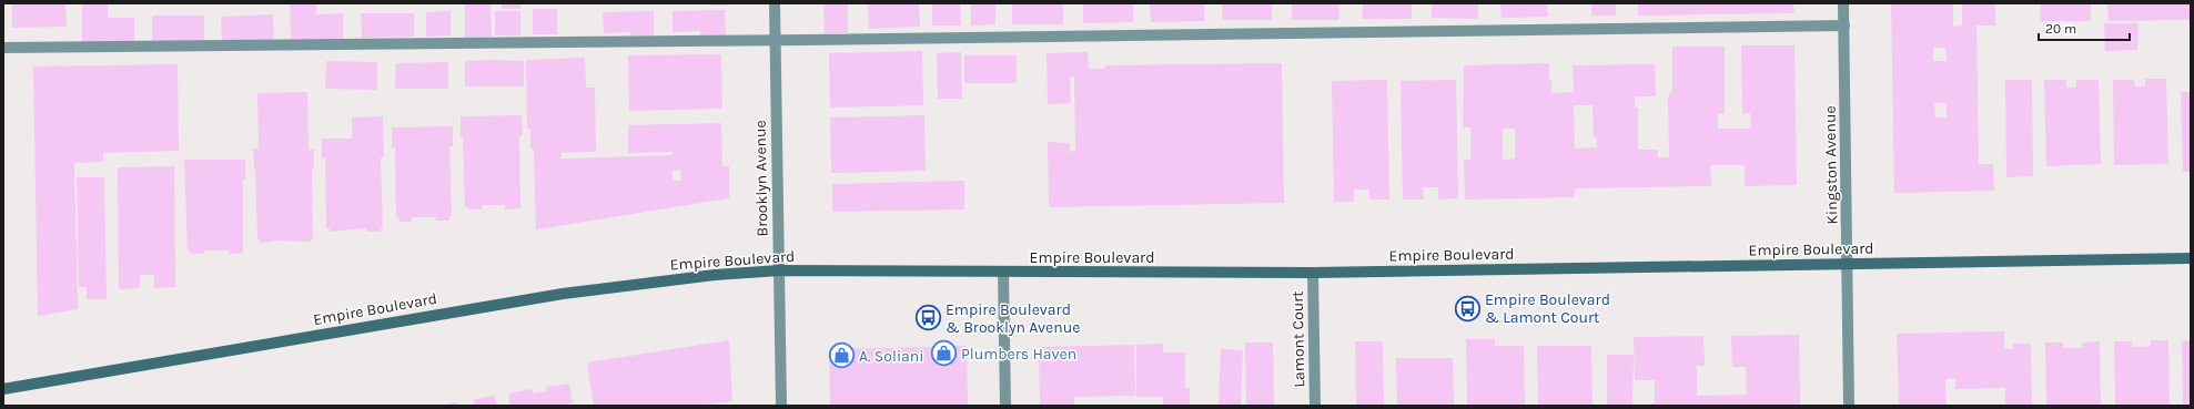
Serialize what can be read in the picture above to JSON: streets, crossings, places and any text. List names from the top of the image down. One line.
{"streets":{"main road":["Empire Boulevard"],"street":["Kingston Avenue","Brooklyn Avenue","Lamont Court"]},"crossings":[["Kingston Avenue","Empire Boulevard"],["Brooklyn Avenue","Empire Boulevard"],["Empire Boulevard","Lamont Court"]],"places":{"bus stop":["Empire Boulevard & Lamont Court","Empire Boulevard & Brooklyn Avenue"],"shop":["Plumbers Haven","A. Soliani"]},"scale_bar":"20 m"}
